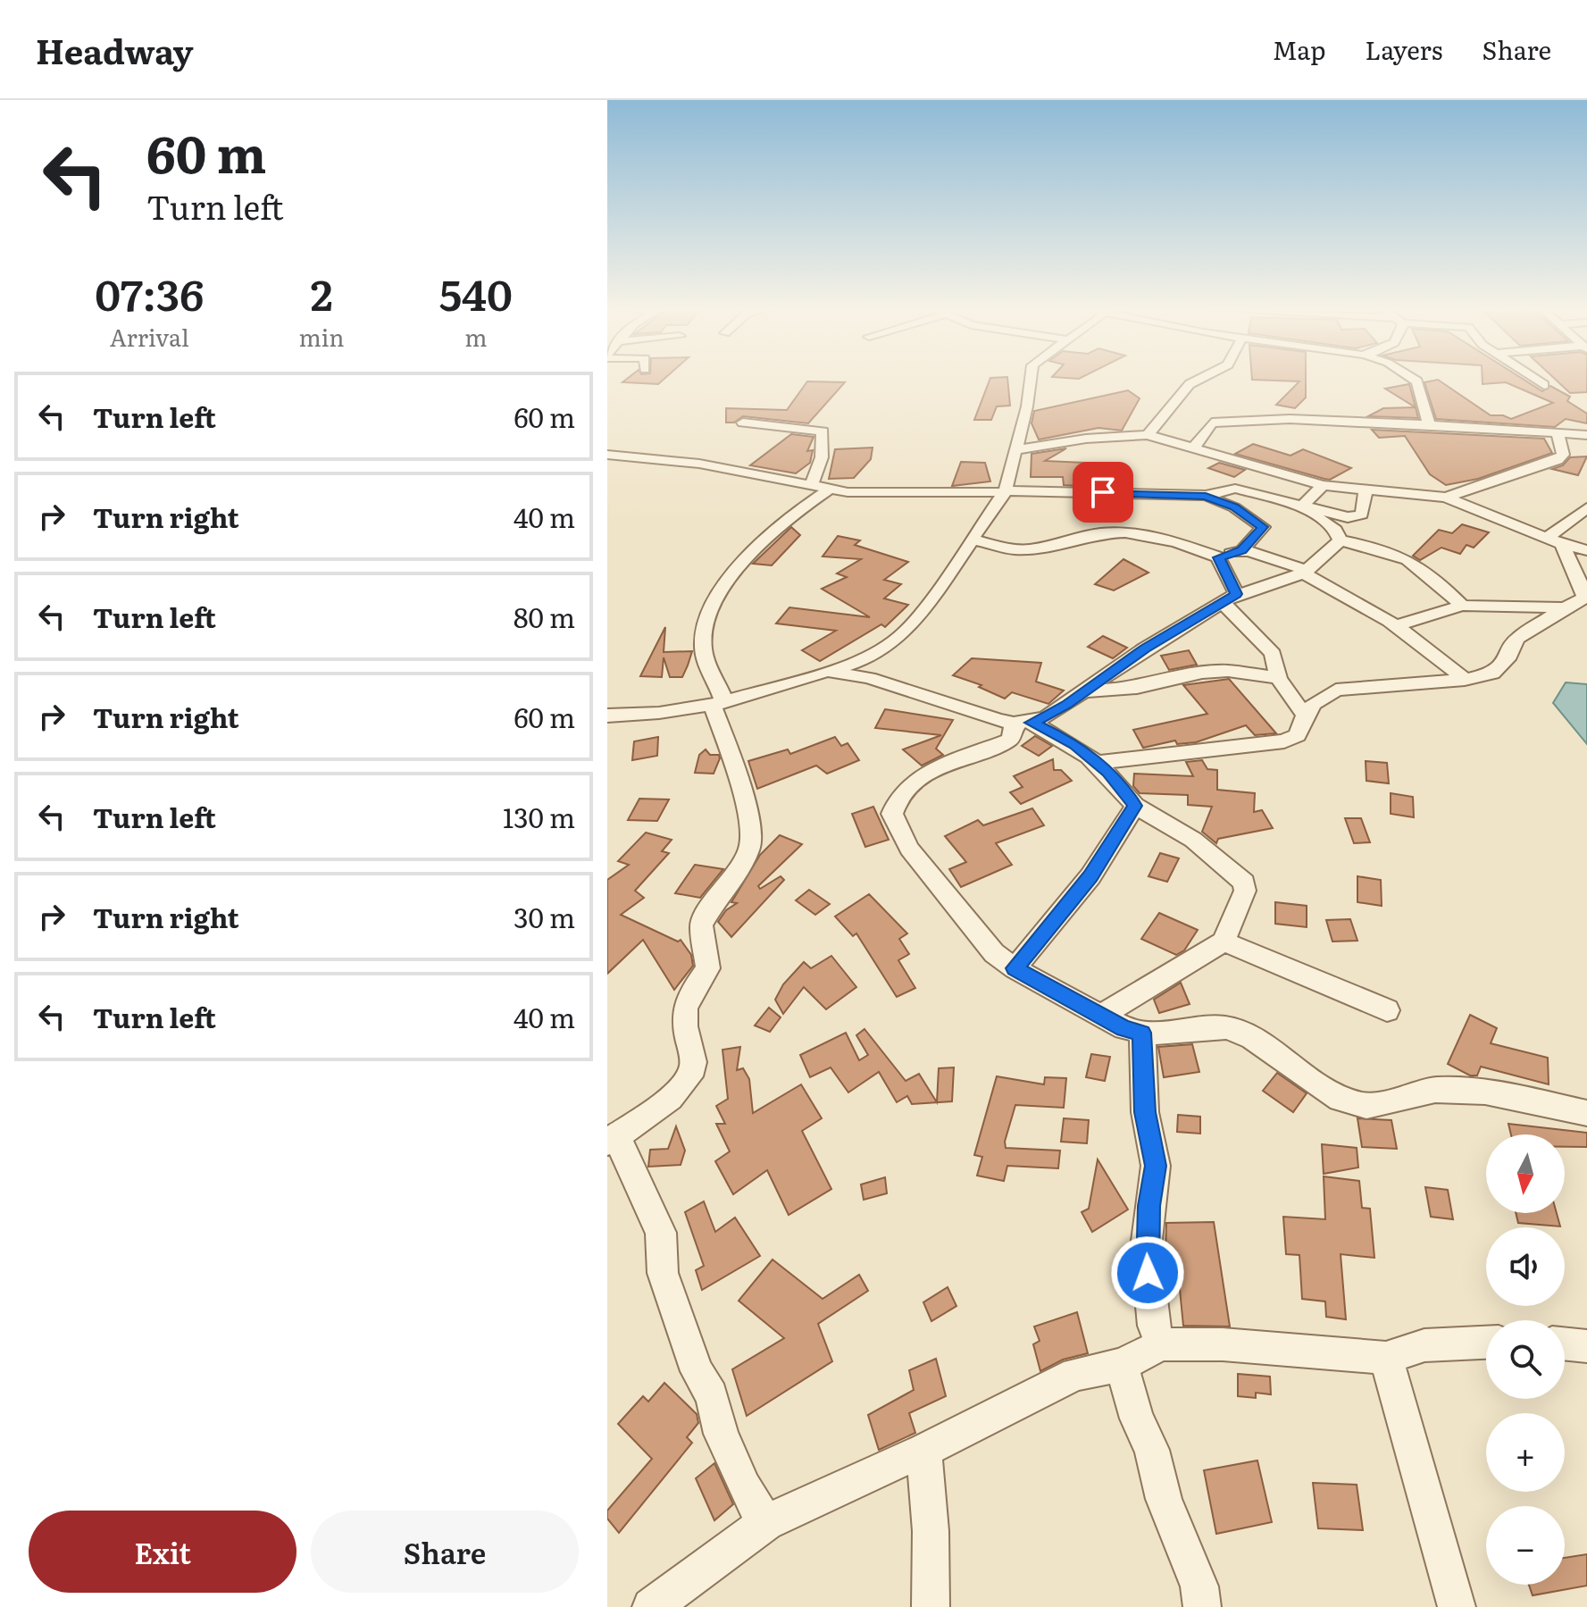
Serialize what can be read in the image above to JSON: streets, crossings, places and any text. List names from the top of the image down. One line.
{"north":"bottom","page":{"header":"Headway","nav":["Map","Layers","Share"],"turn":["60 m","Turn left"],"eta":["07:36","Arrival","2","min","540","m"],"list":[{"name":"Turn left","value":"60 m"},{"name":"Turn right","value":"40 m"},{"name":"Turn left","value":"80 m"},{"name":"Turn right","value":"60 m"},{"name":"Turn left","value":"130 m"},{"name":"Turn right","value":"30 m"},{"name":"Turn left","value":"40 m"}],"map_buttons":["+","−"],"buttons":["Exit","Share"]}}
